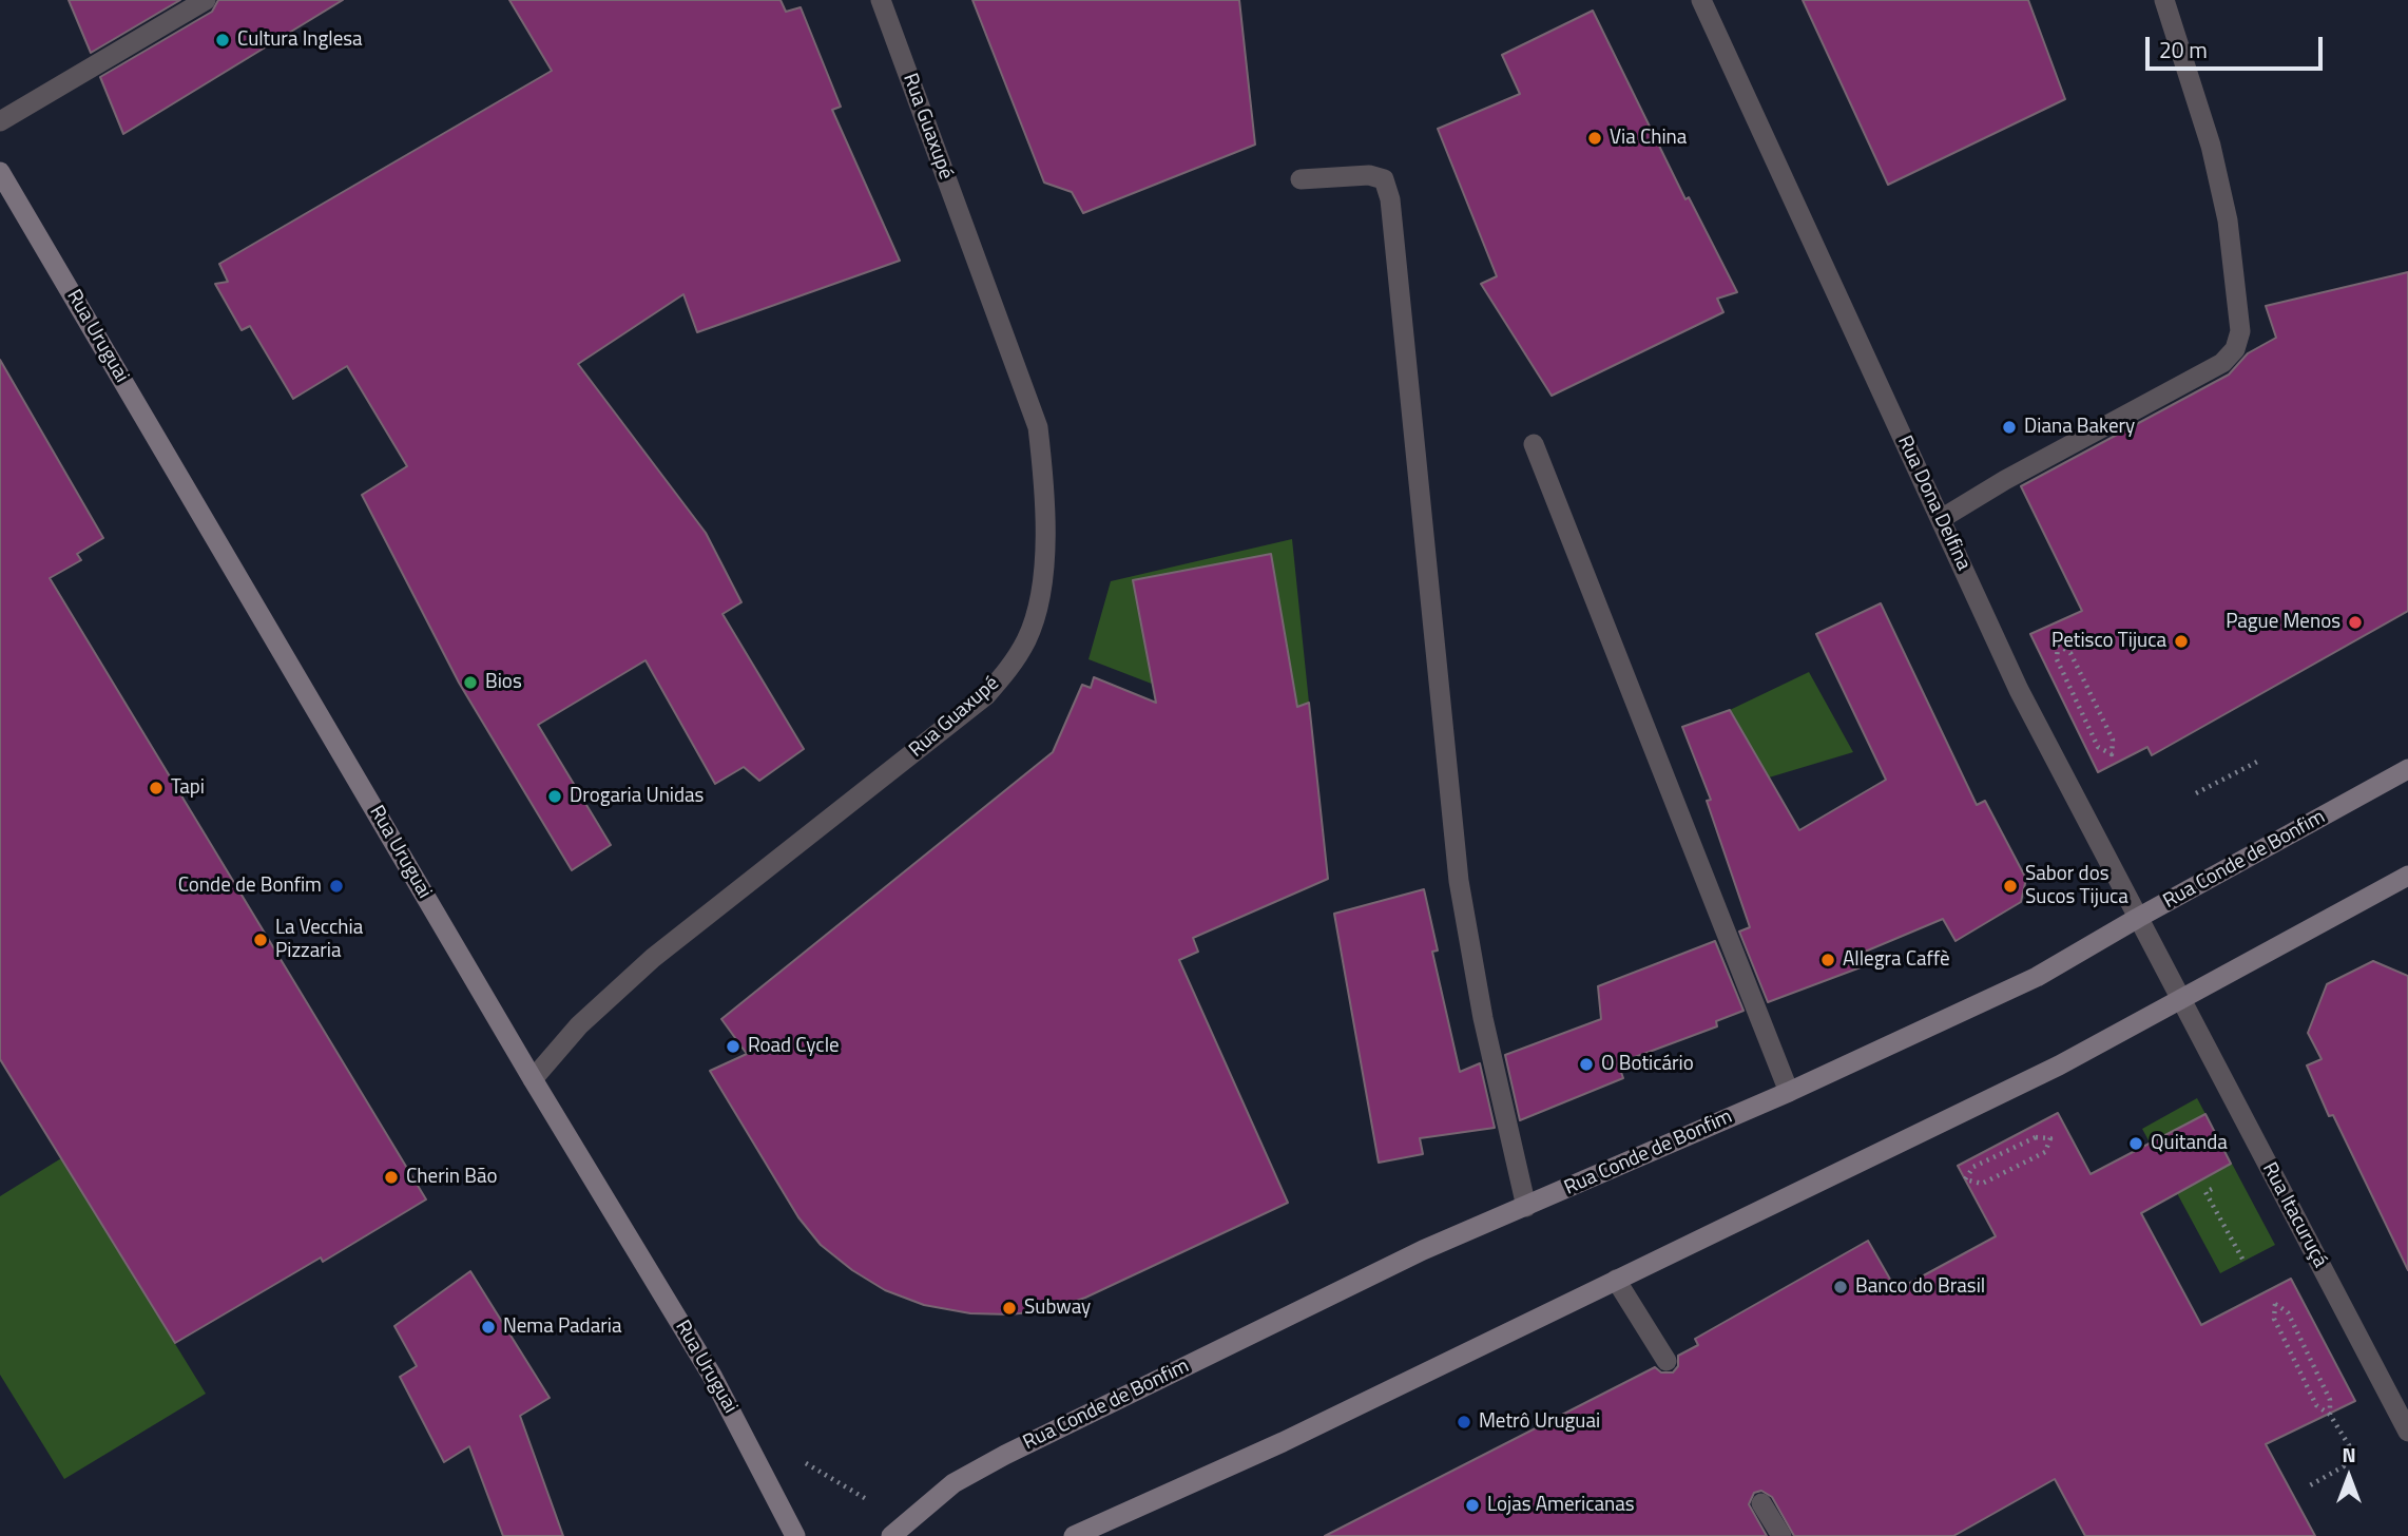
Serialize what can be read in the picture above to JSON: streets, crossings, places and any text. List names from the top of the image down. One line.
{"streets":{"main road":["Rua Uruguai","Rua Conde de Bonfim"],"street":["Rua Guaxupé","Rua Dona Delfina","Rua Itacuruçá"]},"crossings":[["Rua Guaxupé","Rua Uruguai"],["Rua Dona Delfina","Rua Conde de Bonfim"],["Rua Dona Delfina","Rua Itacuruçá"]],"places":["Cultura Inglesa","Via China","Diana Bakery","Pague Menos","Petisco Tijuca","Bios","Tapi","Drogaria Unidas","Conde de Bonfim","Sabor dos Sucos Tijuca","La Vecchia Pizzaria","Allegra Caffè","Road Cycle","O Boticário","Quitanda","Cherin Bão","Banco do Brasil","Subway","Nema Padaria","Metrô Uruguai","Lojas Americanas"],"scale_bar":"20 m","north":"top"}
